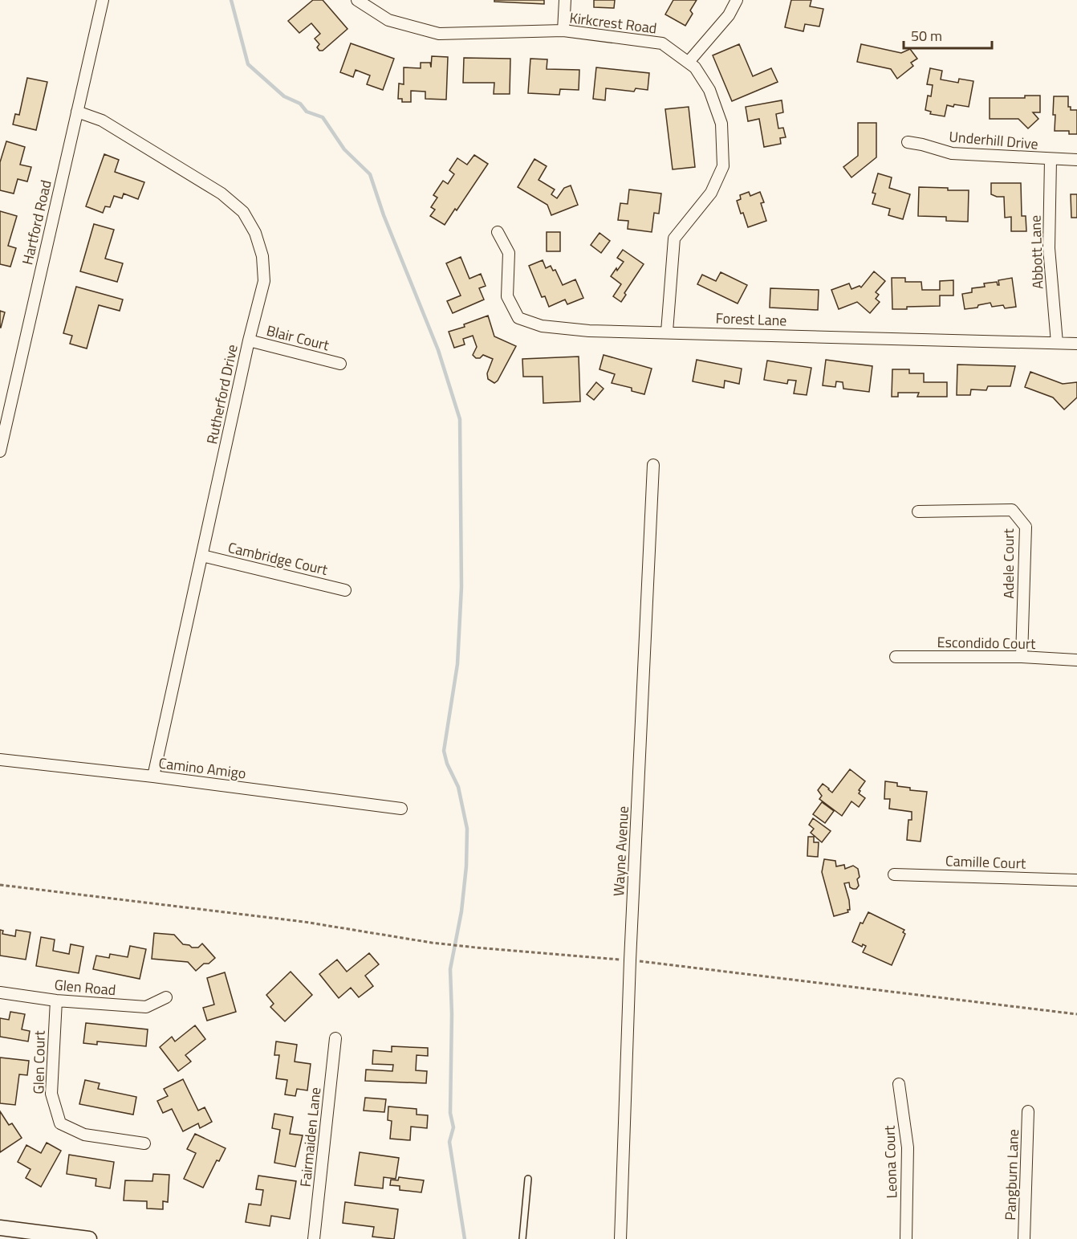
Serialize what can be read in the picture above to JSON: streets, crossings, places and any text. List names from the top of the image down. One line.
{"streets":{"street":["Kirkcrest Road","Underhill Drive","Hartford Road","Abbott Lane","Forest Lane","Blair Court","Rutherford Drive","Cambridge Court","Adele Court","Escondido Court","Camino Amigo","Wayne Avenue","Camille Court","Glen Road","Glen Court","Fairmaiden Lane","Leona Court","Pangburn Lane"]},"crossings":[["Kirkcrest Road","Forest Lane"],["Underhill Drive","Abbott Lane"],["Hartford Road","Rutherford Drive"],["Abbott Lane","Forest Lane"],["Blair Court","Rutherford Drive"],["Rutherford Drive","Cambridge Court"],["Rutherford Drive","Camino Amigo"],["Adele Court","Escondido Court"],["Glen Road","Glen Court"]],"scale_bar":"50 m"}
